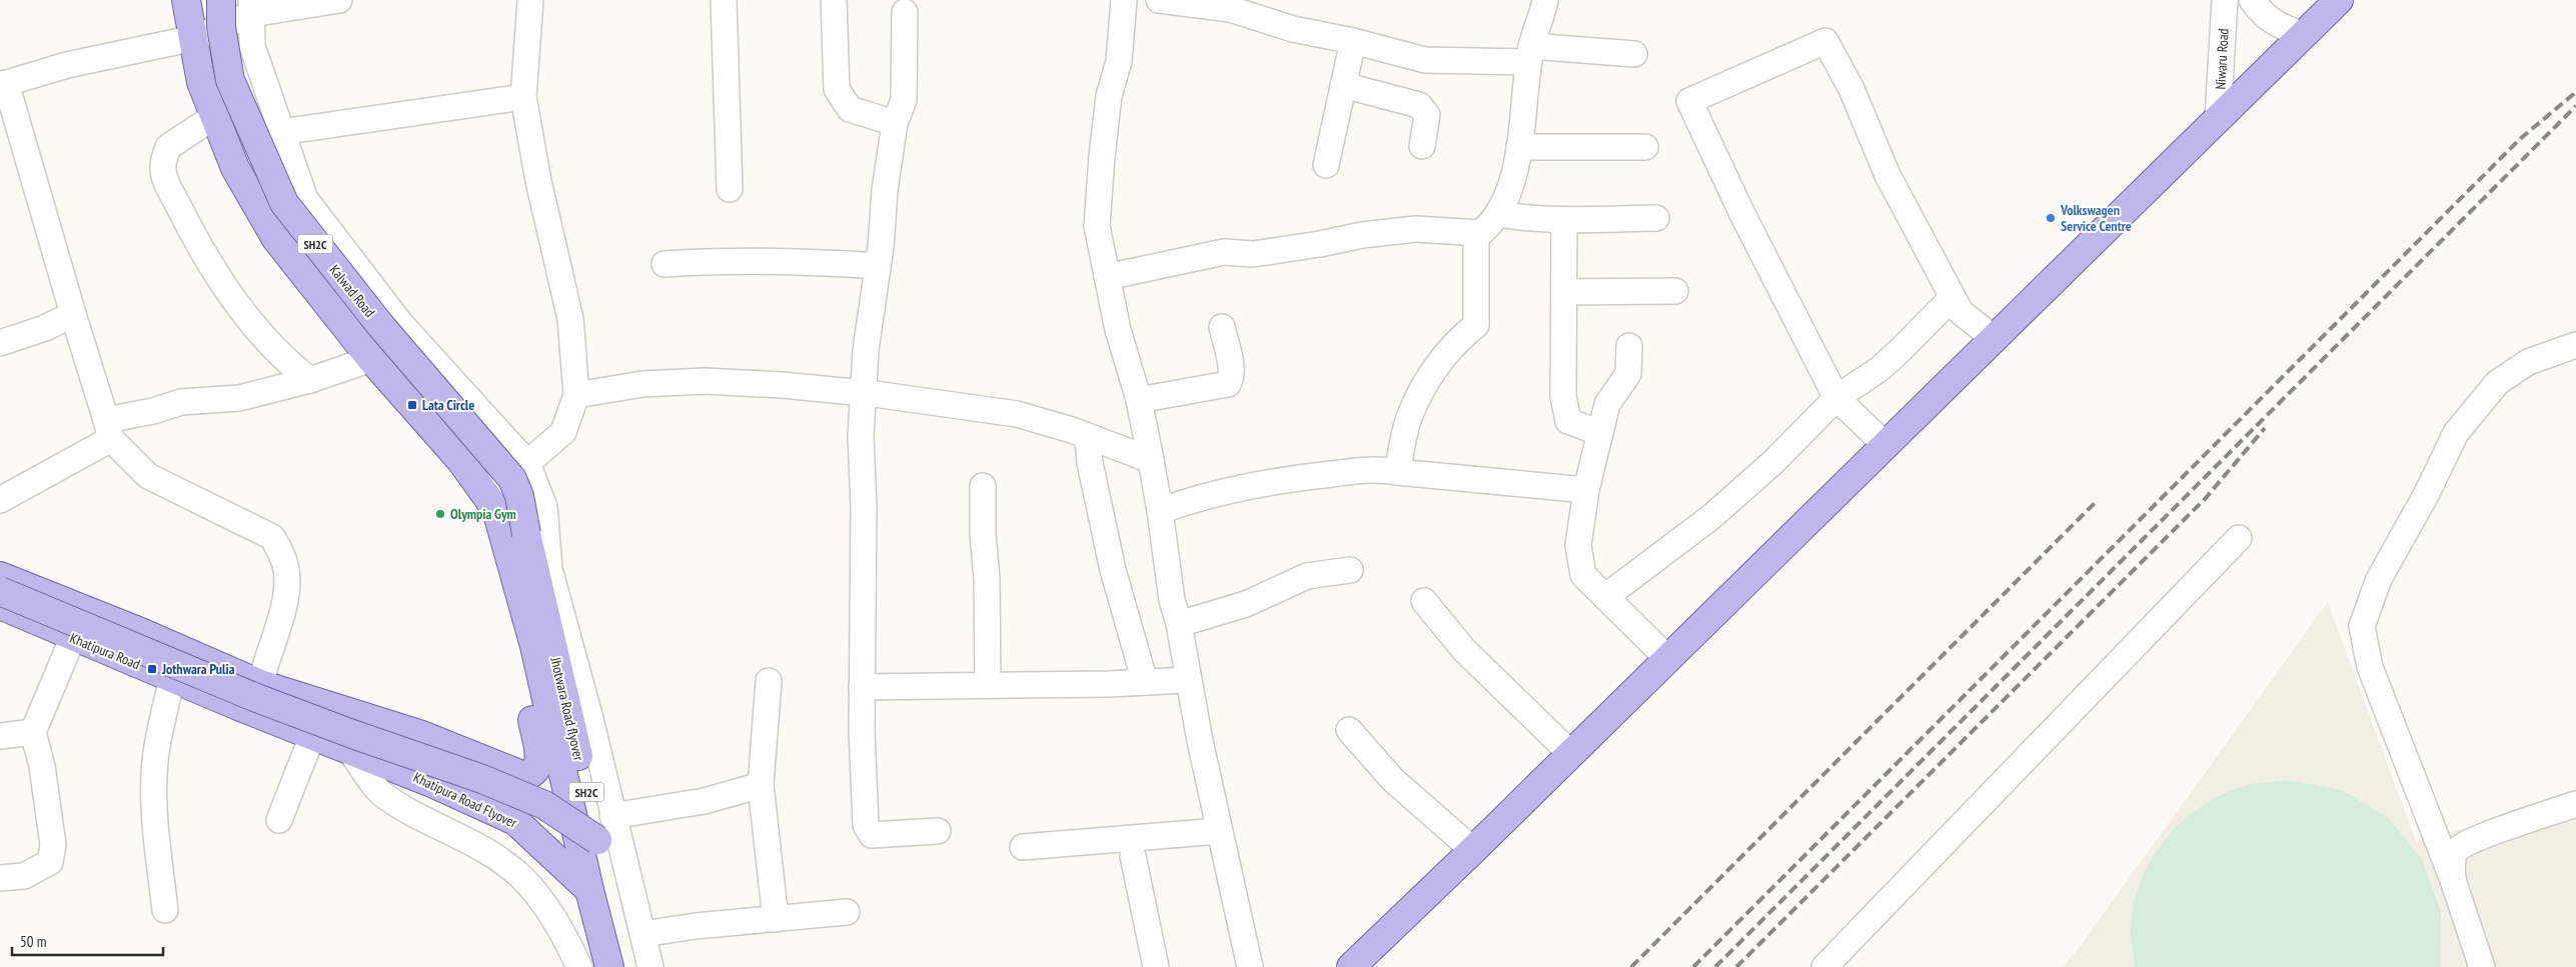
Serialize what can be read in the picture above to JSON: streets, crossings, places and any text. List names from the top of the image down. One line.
{"streets":{"main road":["SH2C","Kalwad Road","Khatipura Road","Jhotwara Road flyover","Khatipura Road Flyover"],"street":["Niwaru Road"]},"crossings":[["SH2C","Kalwad Road"],["SH2C","Jhotwara Road flyover"],["Kalwad Road","Jhotwara Road flyover"],["Khatipura Road","Khatipura Road Flyover"],["Jhotwara Road flyover","Khatipura Road Flyover"]],"places":{"other":["Volkswagen Service Centre","Olympia Gym"],"transit":["Lata Circle","Jothwara Pulia"]},"scale_bar":"50 m"}
